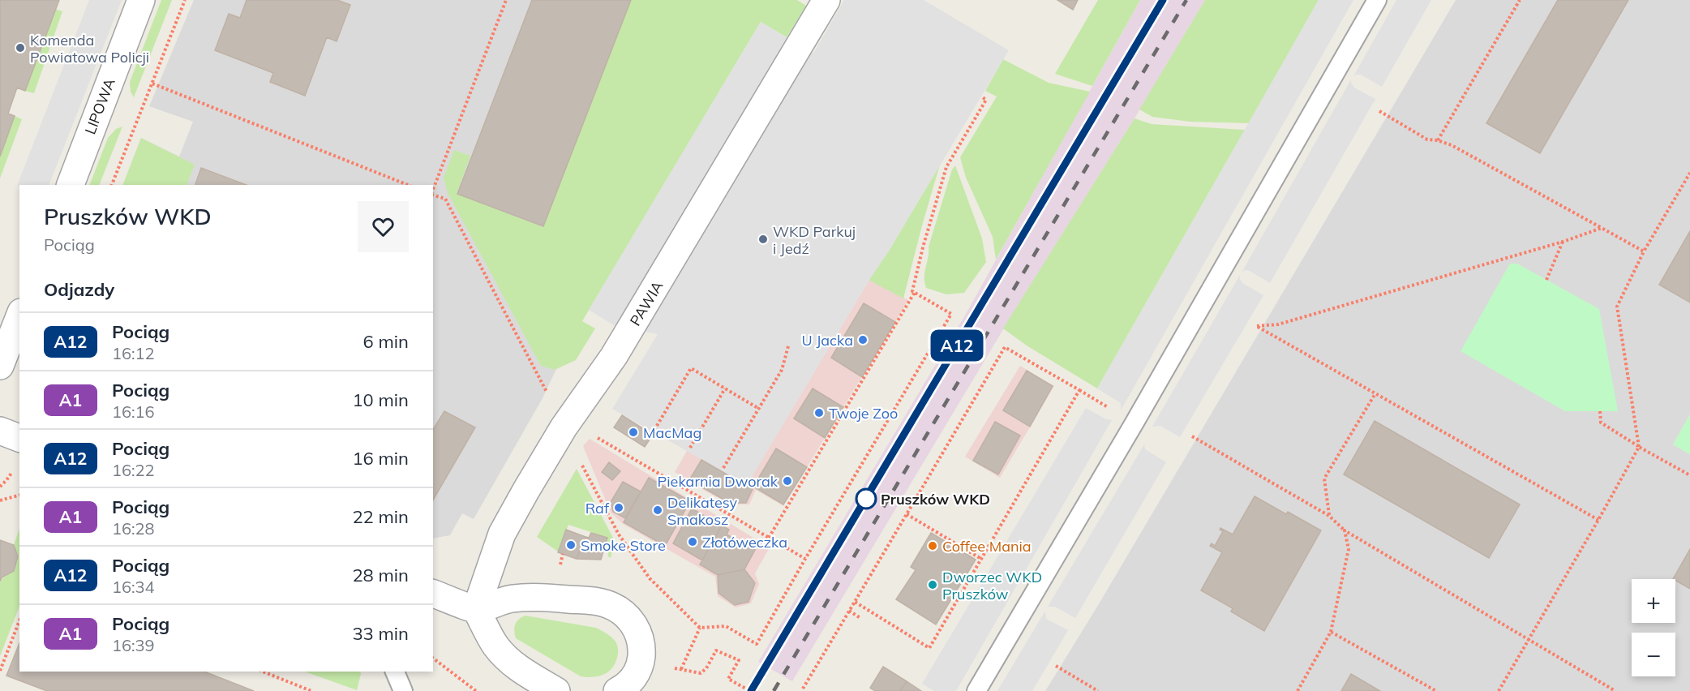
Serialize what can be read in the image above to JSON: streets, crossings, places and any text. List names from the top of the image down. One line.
{"streets":{"street":["LIPOWA","PAWIA"]},"places":["Komenda Powiatowa Policji","WKD Parkuj i Jedź","U Jacka","Twoje Zoo","MacMag","Piekarnia Dworak","Pruszków WKD","Raf","Delikatesy Smakosz","Złotóweczka","Smoke Store","Coffee Mania","Dworzec WKD Pruszków"],"page":{"on_map":"A12","heading":[["Pruszków WKD","Pociąg"],"Odjazdy"],"list":[{"mark":"A12","name":"Pociąg","note":"16:12","value":"6 min"},{"mark":"A1","name":"Pociąg","note":"16:16","value":"10 min"},{"mark":"A12","name":"Pociąg","note":"16:22","value":"16 min"},{"mark":"A1","name":"Pociąg","note":"16:28","value":"22 min"},{"mark":"A12","name":"Pociąg","note":"16:34","value":"28 min"},{"mark":"A1","name":"Pociąg","note":"16:39","value":"33 min"}],"map_buttons":["+","−"]}}
